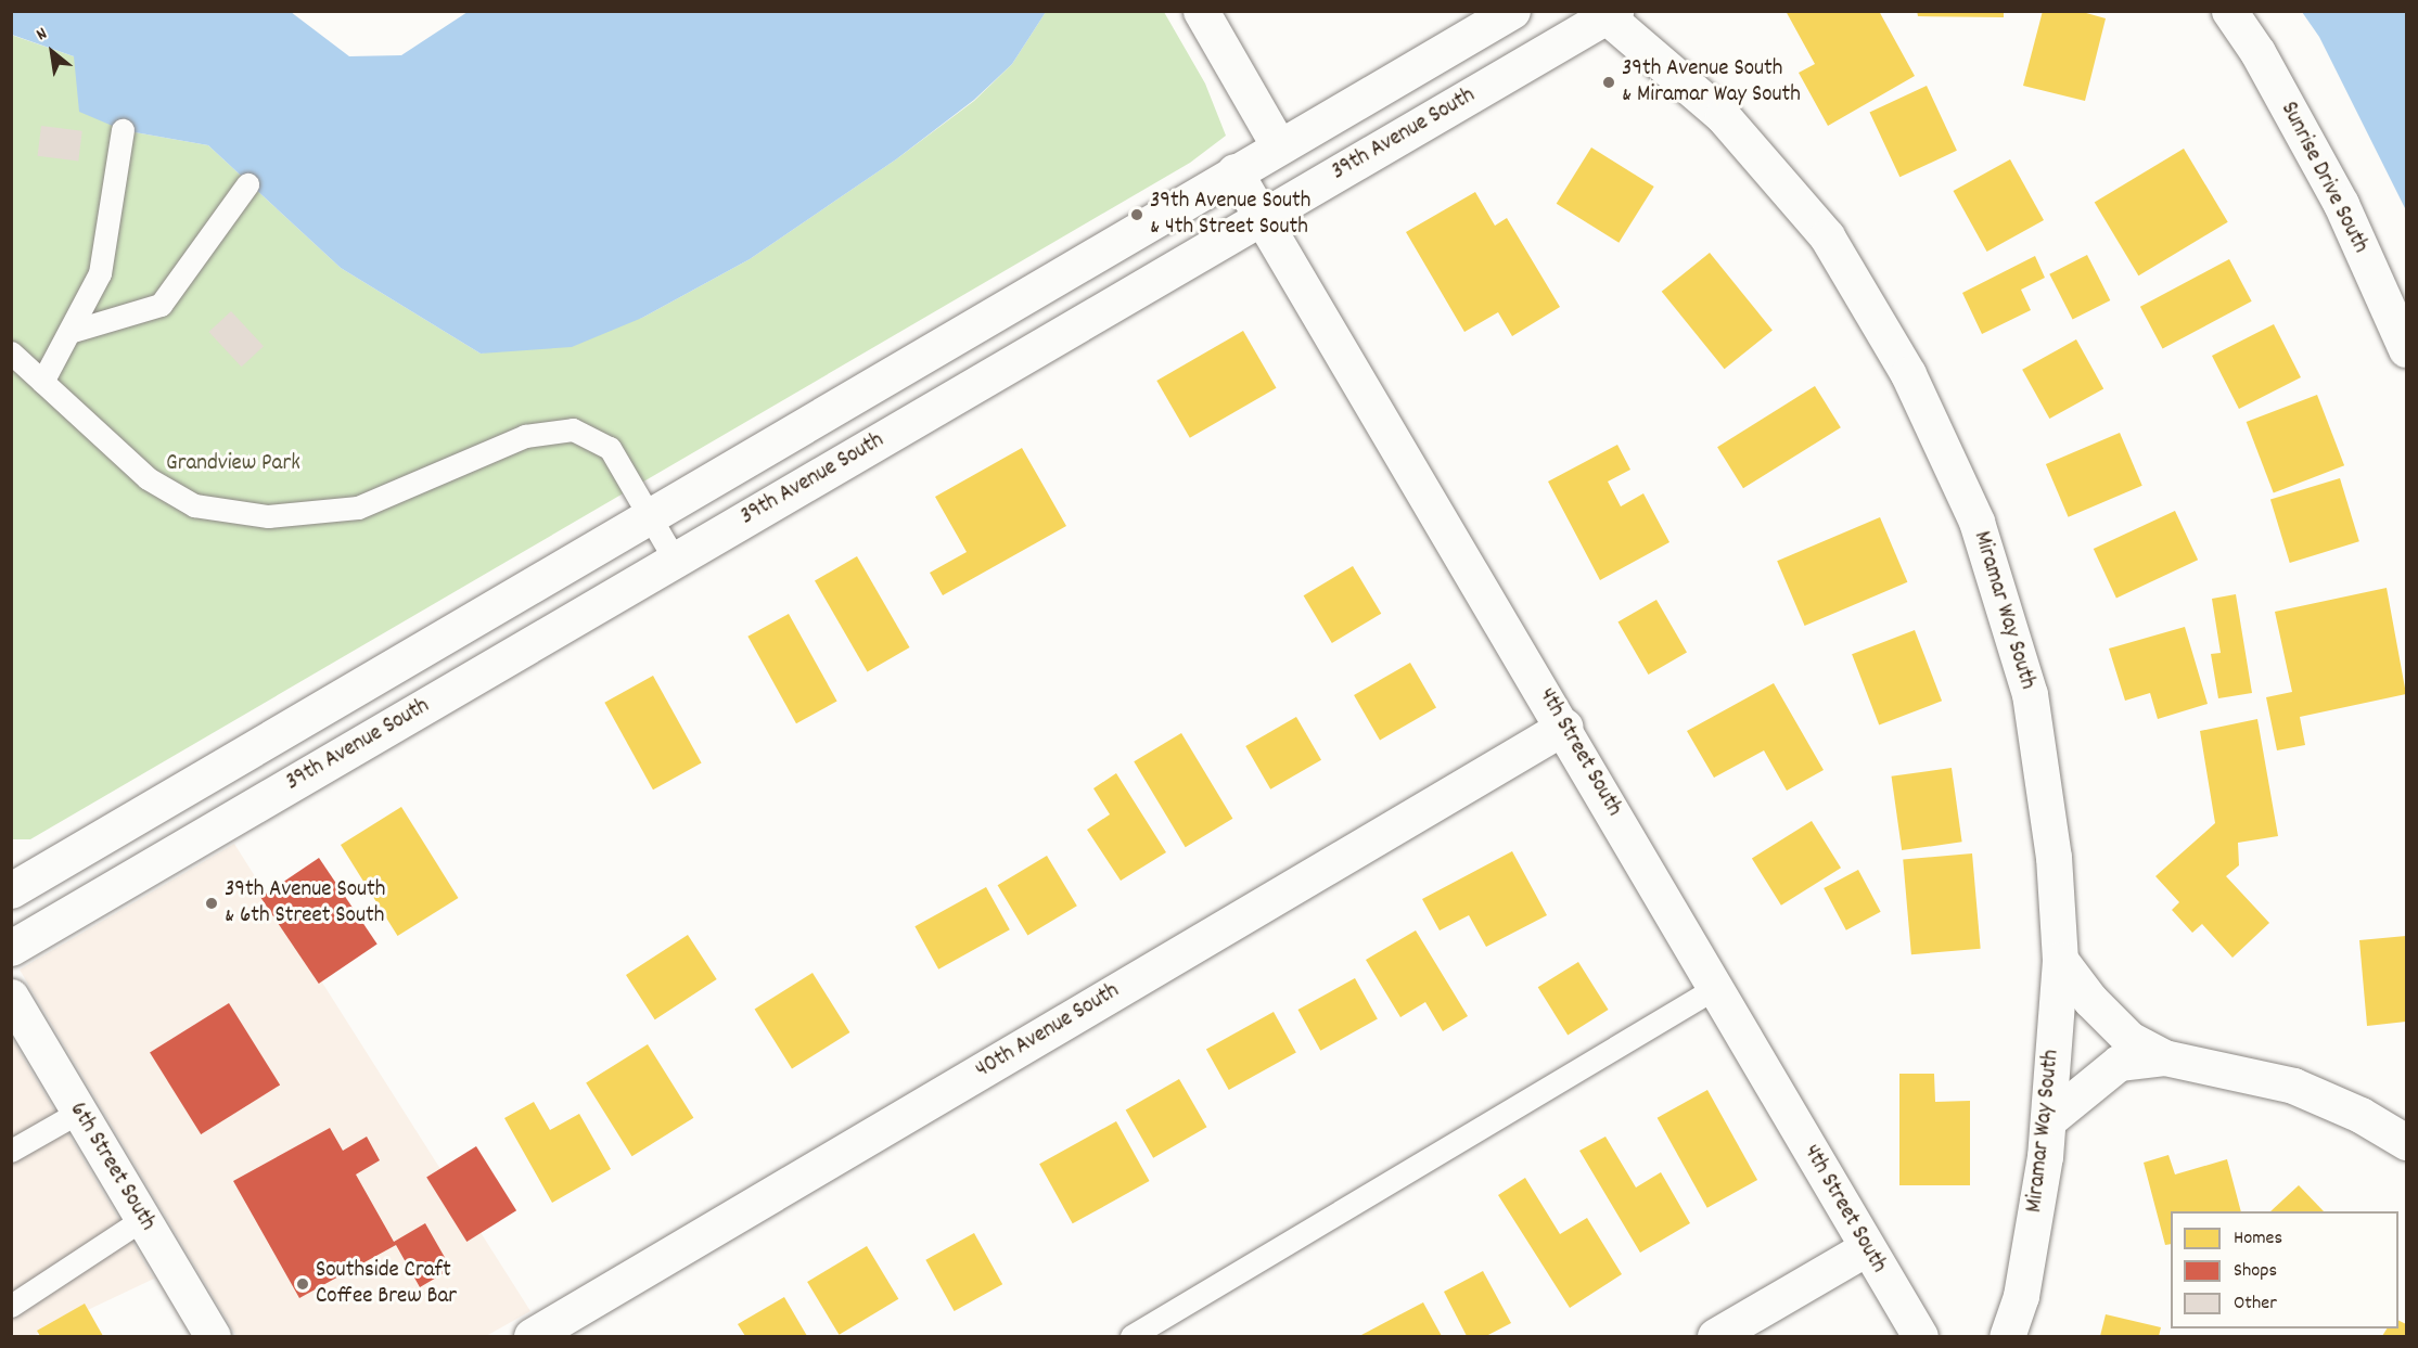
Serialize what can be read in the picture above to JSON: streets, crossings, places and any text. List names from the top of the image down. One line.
{"streets":{"street":["39th Avenue South","Sunrise Drive South","Miramar Way South","4th Street South","40th Avenue South","6th Street South"]},"crossings":[["39th Avenue South","Miramar Way South"],["39th Avenue South","4th Street South"],["4th Street South","40th Avenue South"]],"parks":["Grandview Park"],"places":["39th Avenue South & Miramar Way South","39th Avenue South & 4th Street South","39th Avenue South & 6th Street South","Southside Craft Coffee Brew Bar"],"legend":["Homes","Shops","Other"],"north":"top left"}
